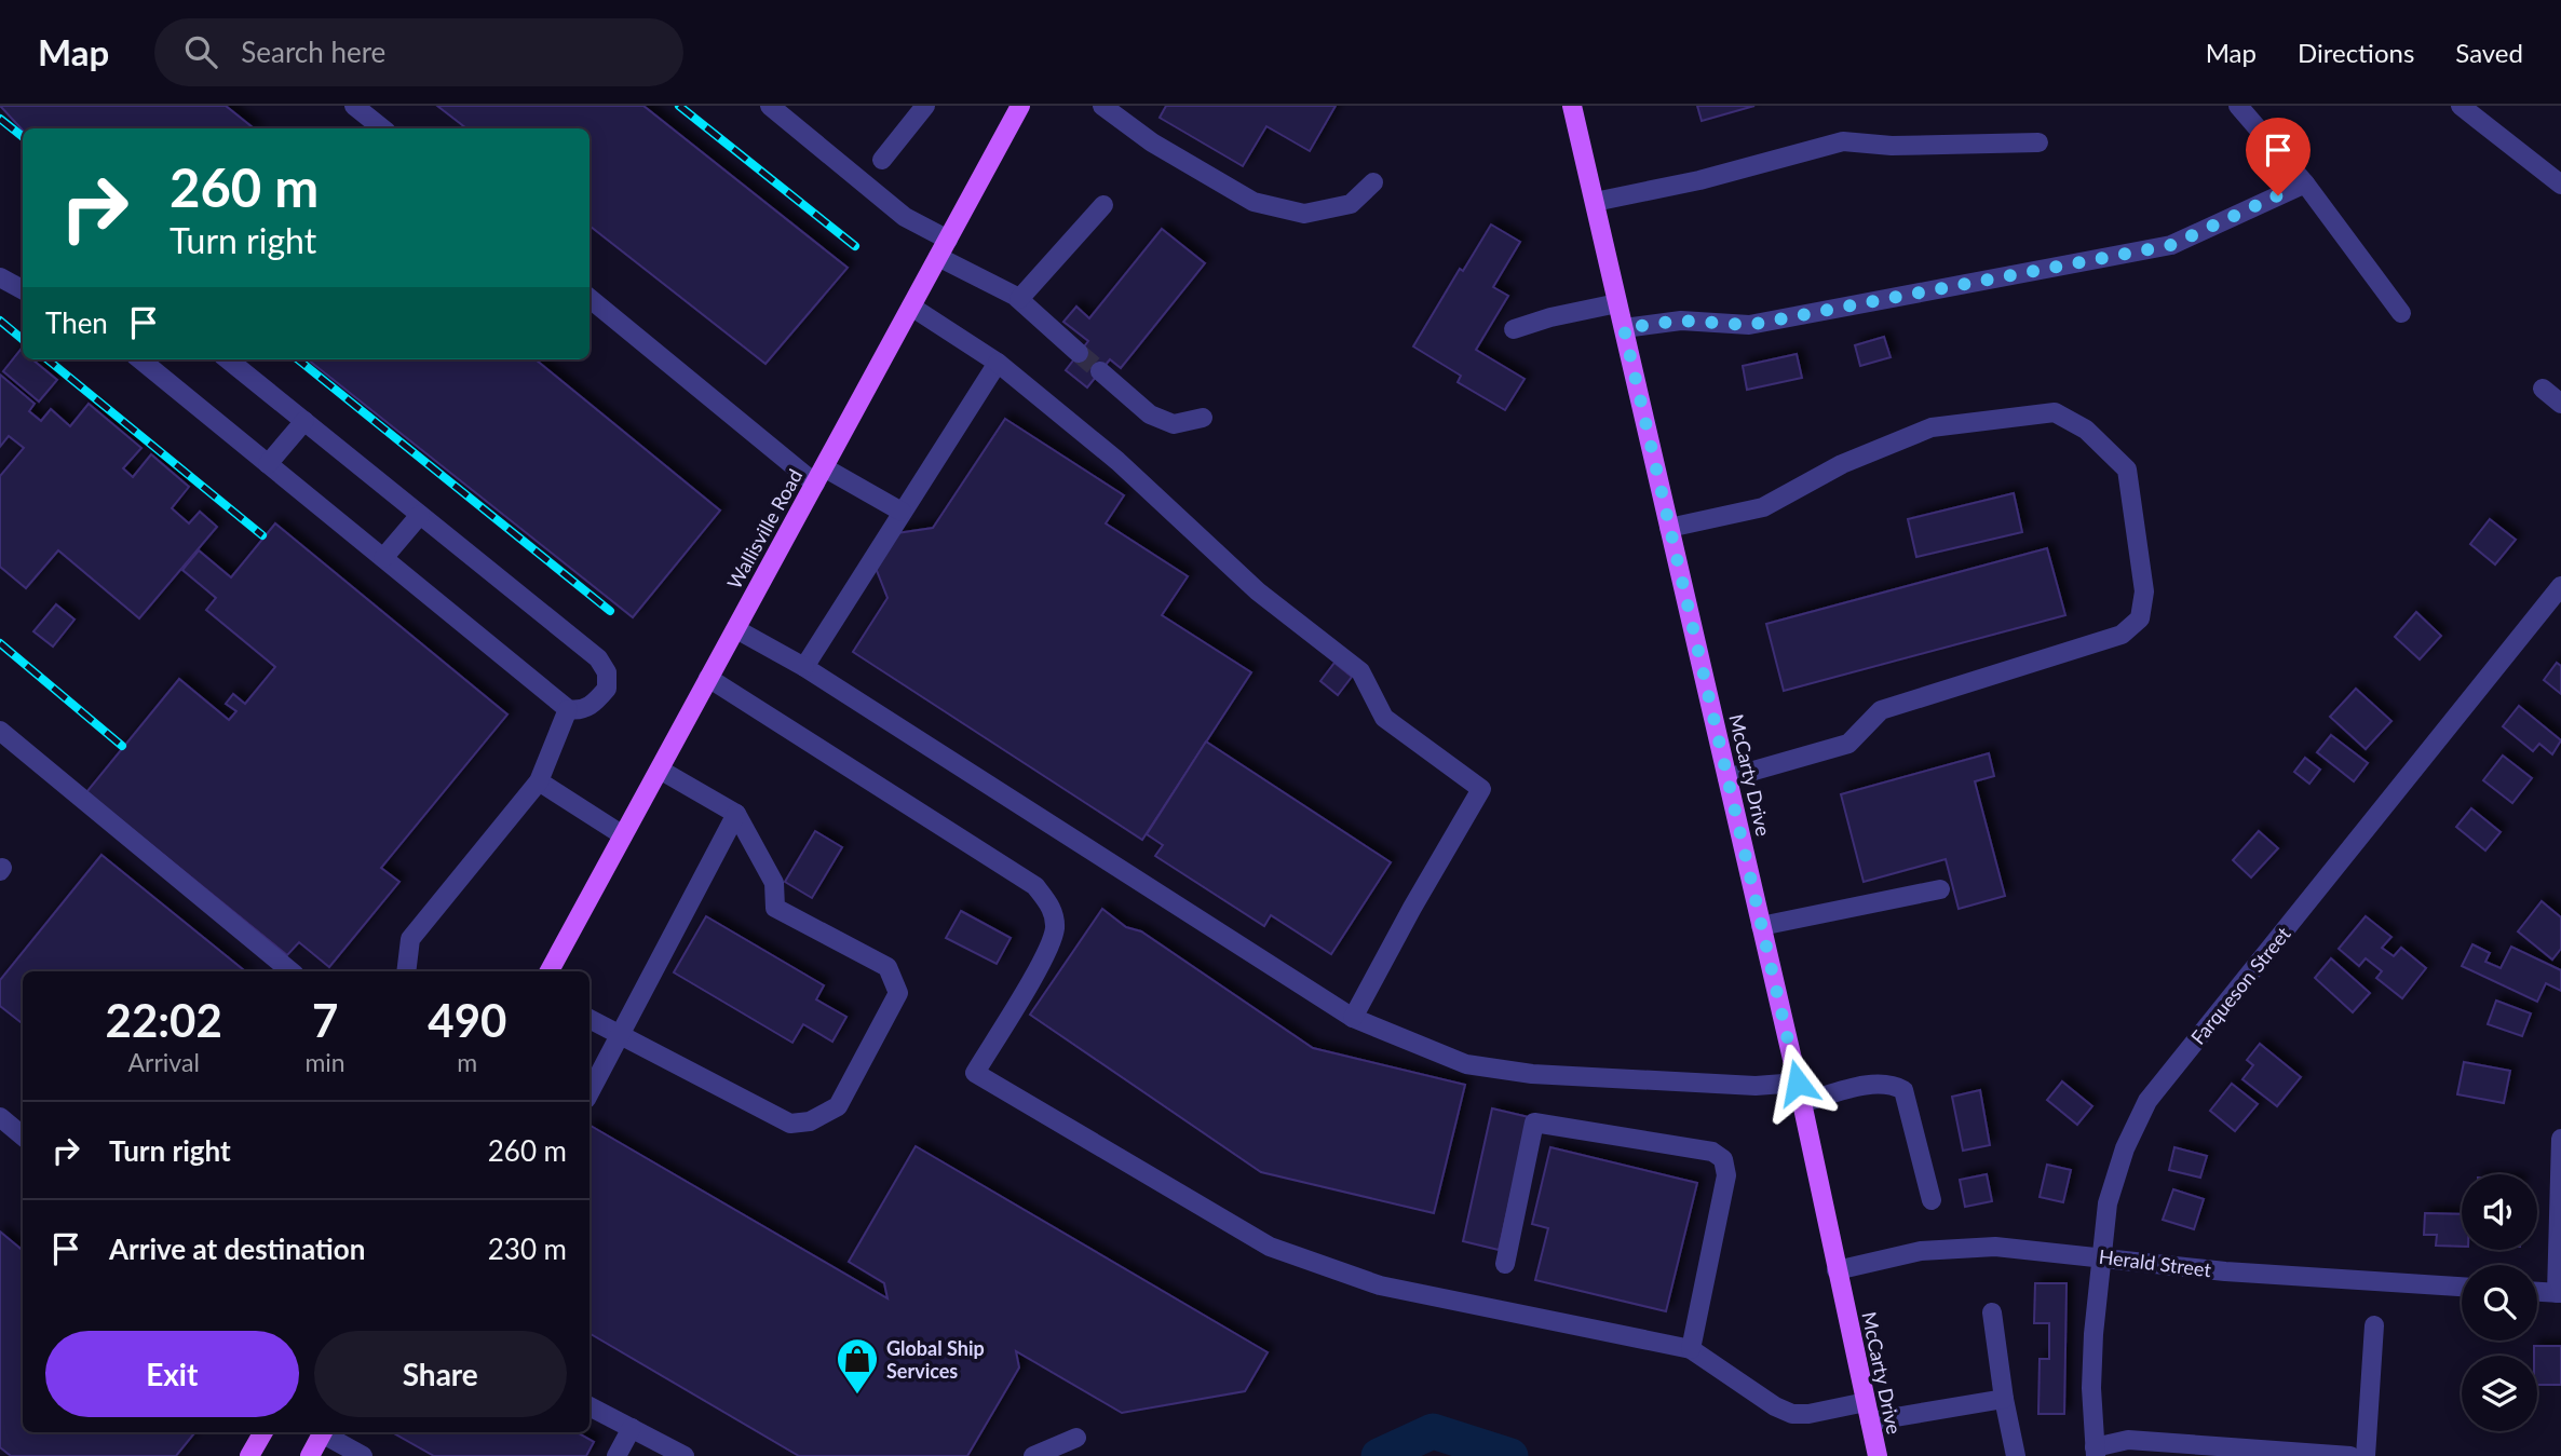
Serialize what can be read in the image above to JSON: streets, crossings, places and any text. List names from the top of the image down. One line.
{"streets":{"main road":["Wallisville Road","McCarty Drive"],"street":["Farqueson Street","Herald Street"]},"crossings":[["McCarty Drive","Herald Street"],["Farqueson Street","Herald Street"]],"places":{"shop":["Global Ship Services"]},"page":{"header":"Map","search":"Search here","nav":["Map","Directions","Saved"],"turn":["260 m","Turn right"],"then":"Then","eta":["22:02","Arrival","7","min","490","m"],"list":[{"name":"Turn right","value":"260 m"},{"name":"Arrive at destination","value":"230 m"}],"buttons":["Exit","Share"]}}
